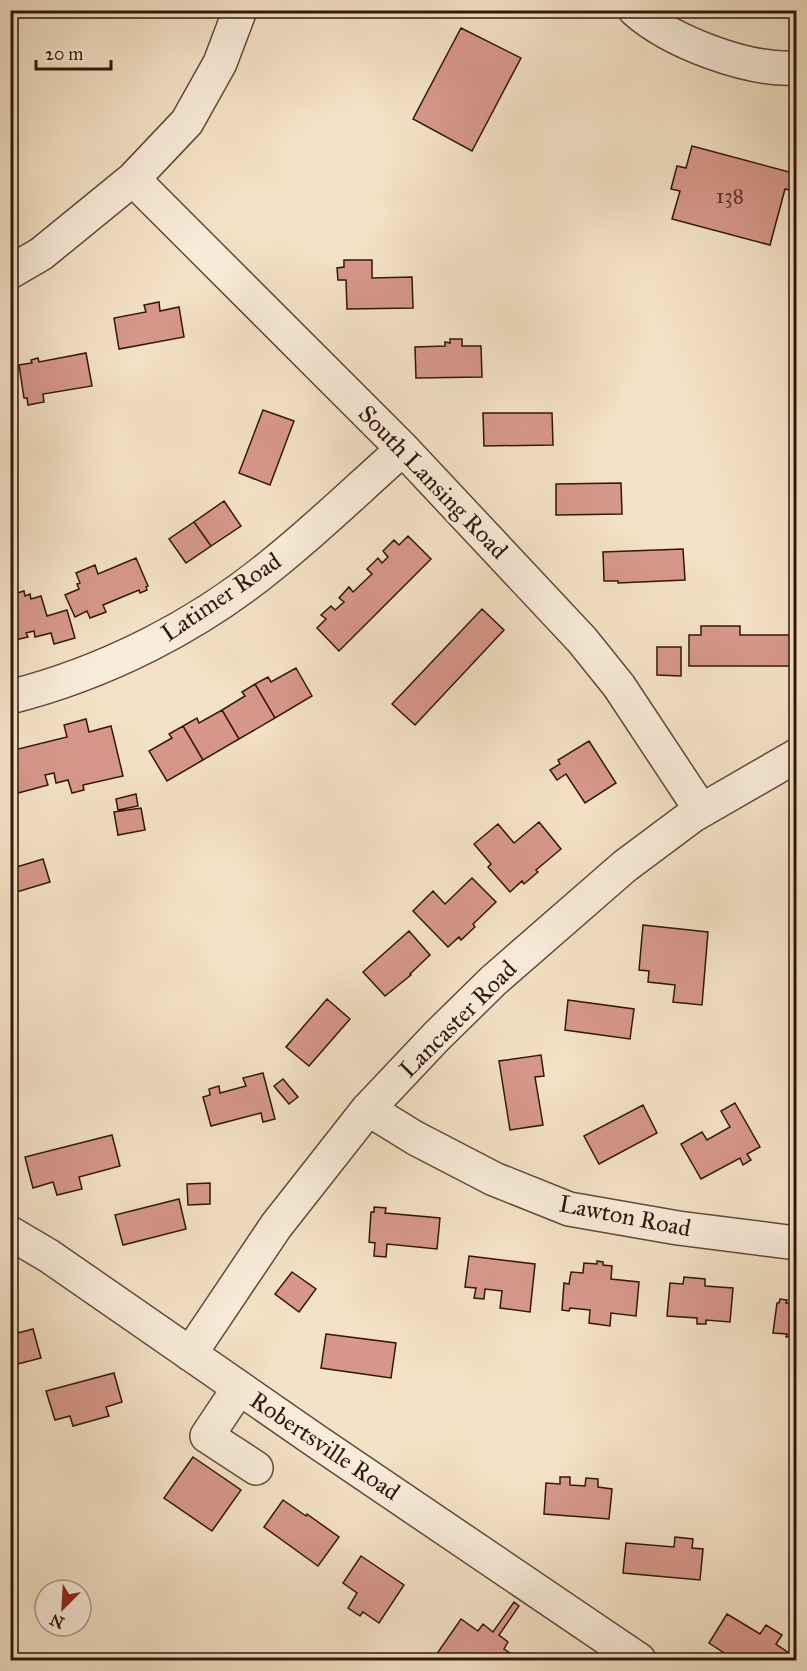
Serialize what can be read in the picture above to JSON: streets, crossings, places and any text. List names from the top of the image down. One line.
{"streets":{"street":["South Lansing Road","Latimer Road","Lancaster Road","Lawton Road","Robertsville Road"]},"crossings":[["South Lansing Road","Latimer Road"],["South Lansing Road","Lancaster Road"],["Lancaster Road","Lawton Road"],["Lancaster Road","Robertsville Road"]],"house_numbers":["138"],"scale_bar":"20 m","north":"bottom left"}
